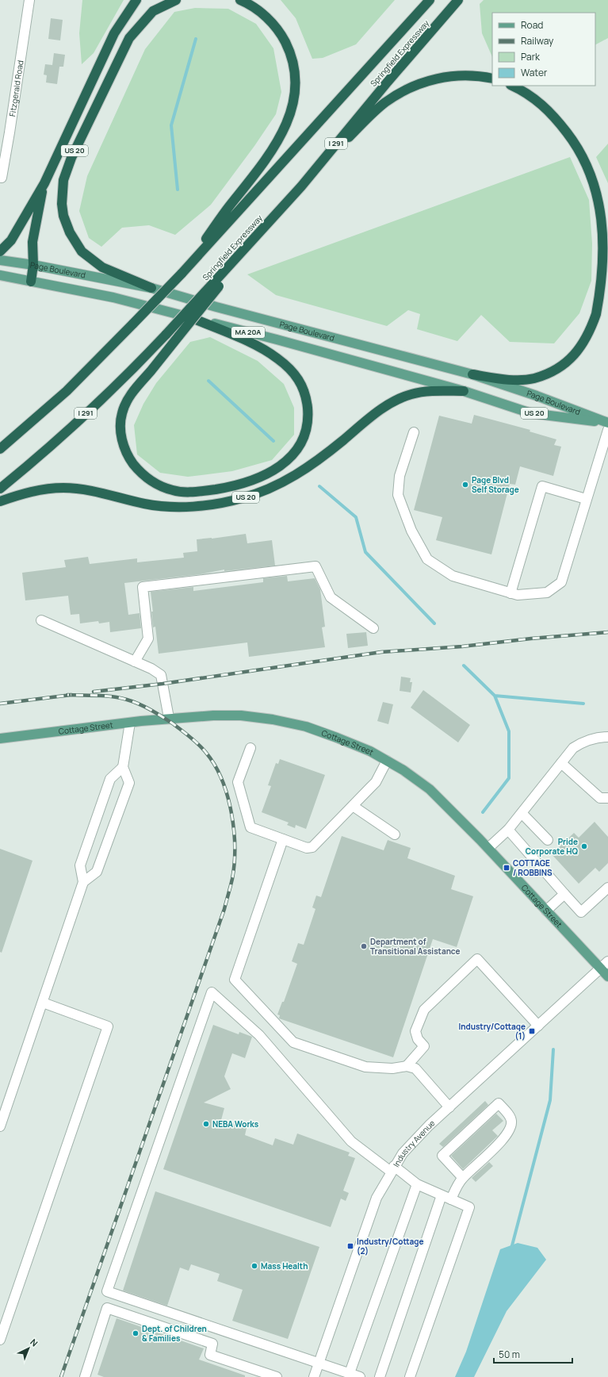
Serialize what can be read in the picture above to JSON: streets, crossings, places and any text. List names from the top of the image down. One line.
{"streets":{"highway":["Springfield Expressway","I 291","US 20"],"main road":["Page Boulevard","MA 20A","Cottage Street"],"street":["Fitzgerald Road","Industry Avenue"]},"crossings":[["US 20","Page Boulevard"],["Cottage Street","Industry Avenue"]],"places":{"other":["Page Blvd Self Storage","Pride Corporate HQ","Department of Transitional Assistance","NEBA Works","Mass Health","Dept. of Children & Families"],"transit":["COTTAGE / ROBBINS","Industry/Cottage (1)","Industry/Cottage (2)"]},"legend":["Road","Railway","Park","Water"],"scale_bar":"50 m","north":"top right"}
